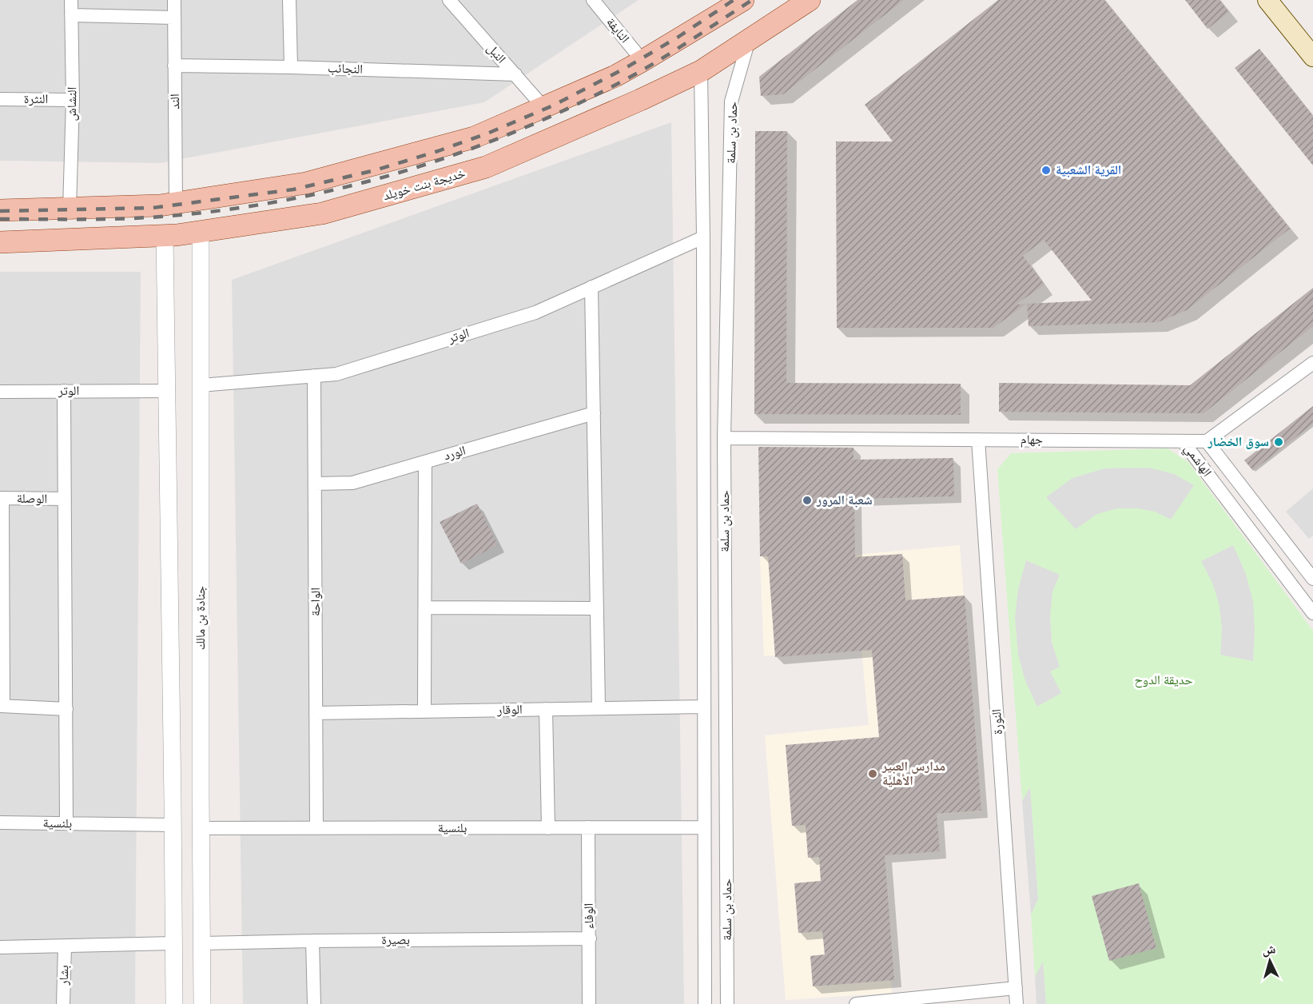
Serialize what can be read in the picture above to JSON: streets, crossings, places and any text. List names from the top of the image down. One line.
{"streets":{"main road":["خديجة بنت خويلد"],"street":["النايفة","النبل","النجائب","النثرة","الند","النشاش","حماد بن سلمة","الوتر","جهام","الورد","الهاشمي","الوصلة","الواحة","جنادة بن مالك","الوقار","النورة","بلنسية","الوفاء","بصيرة","بشار"]},"crossings":[["النبل","النجائب"],["النجائب","الند"],["النثرة","النشاش"],["حماد بن سلمة","خديجة بنت خويلد"],["حماد بن سلمة","الوتر"],["حماد بن سلمة","جهام"],["حماد بن سلمة","الوقار"],["حماد بن سلمة","بلنسية"],["خديجة بنت خويلد","جنادة بن مالك"],["الوتر","الواحة"],["الوتر","جنادة بن مالك"],["جهام","الهاشمي"],["جهام","النورة"],["الورد","الواحة"],["الواحة","الوقار"],["الواحة","بلنسية"],["جنادة بن مالك","بلنسية"],["جنادة بن مالك","بصيرة"],["بلنسية","الوفاء"],["الوفاء","بصيرة"]],"parks":["حديقة الدوح"],"places":["القرية الشعبية","سوق الخضار","شعبة المرور","مدارس العبير الأهلية"],"north":"top"}
